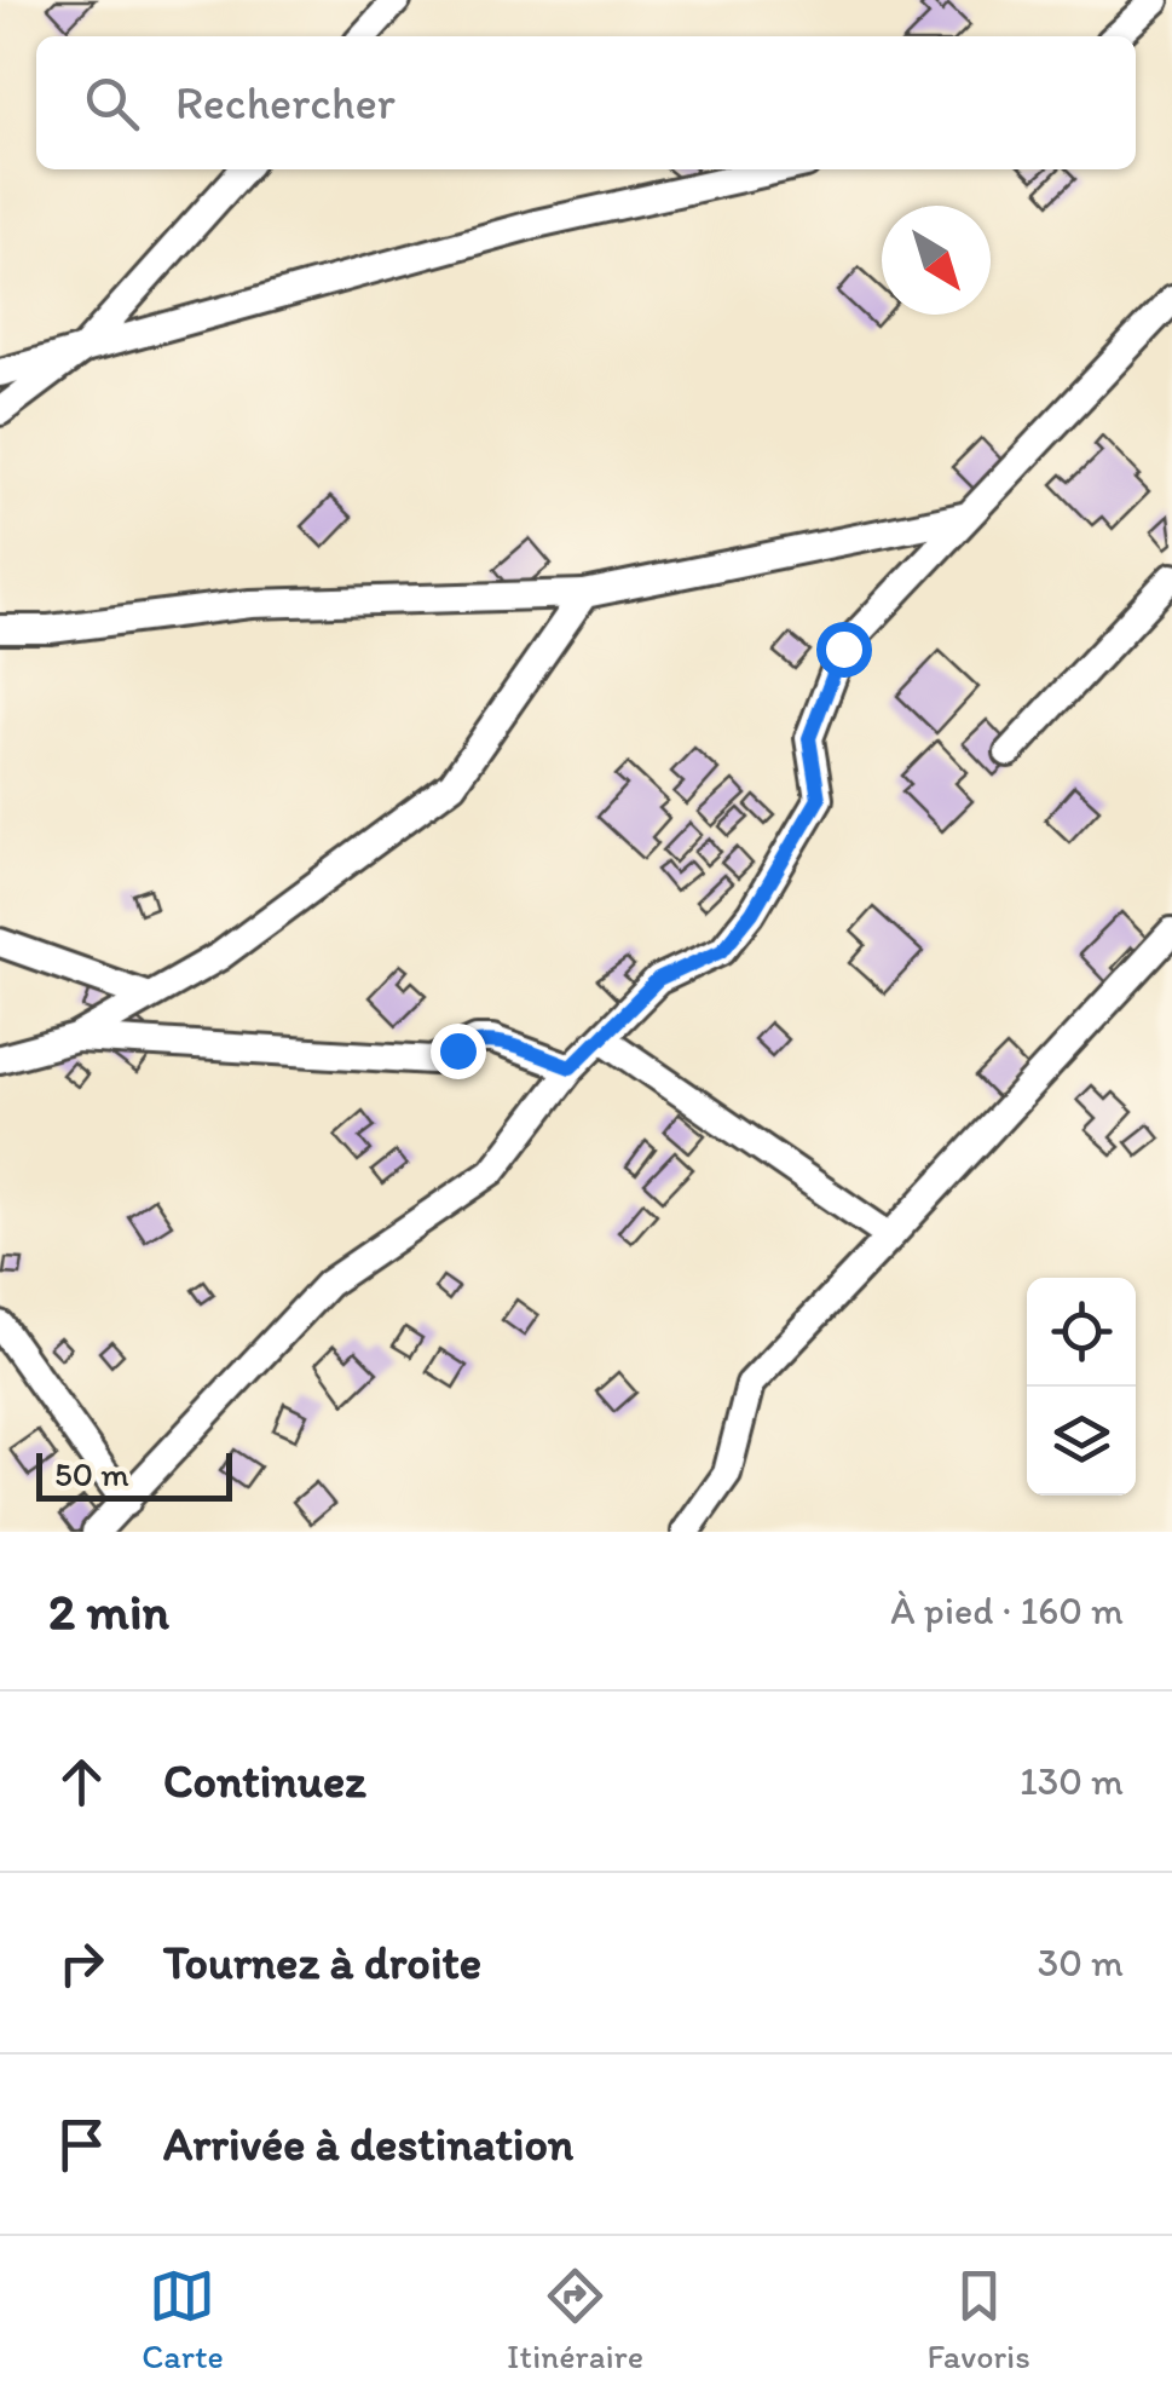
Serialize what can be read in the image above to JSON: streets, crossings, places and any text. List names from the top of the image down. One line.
{"scale_bar":"50 m","north":"bottom right","page":{"search":"Rechercher","scale":"50 m","heading":["2 min","À pied · 160 m"],"list":[["Continuez","130 m"],["Tournez à droite","30 m"],"Arrivée à destination"],"nav":["Carte","Itinéraire","Favoris"]}}
